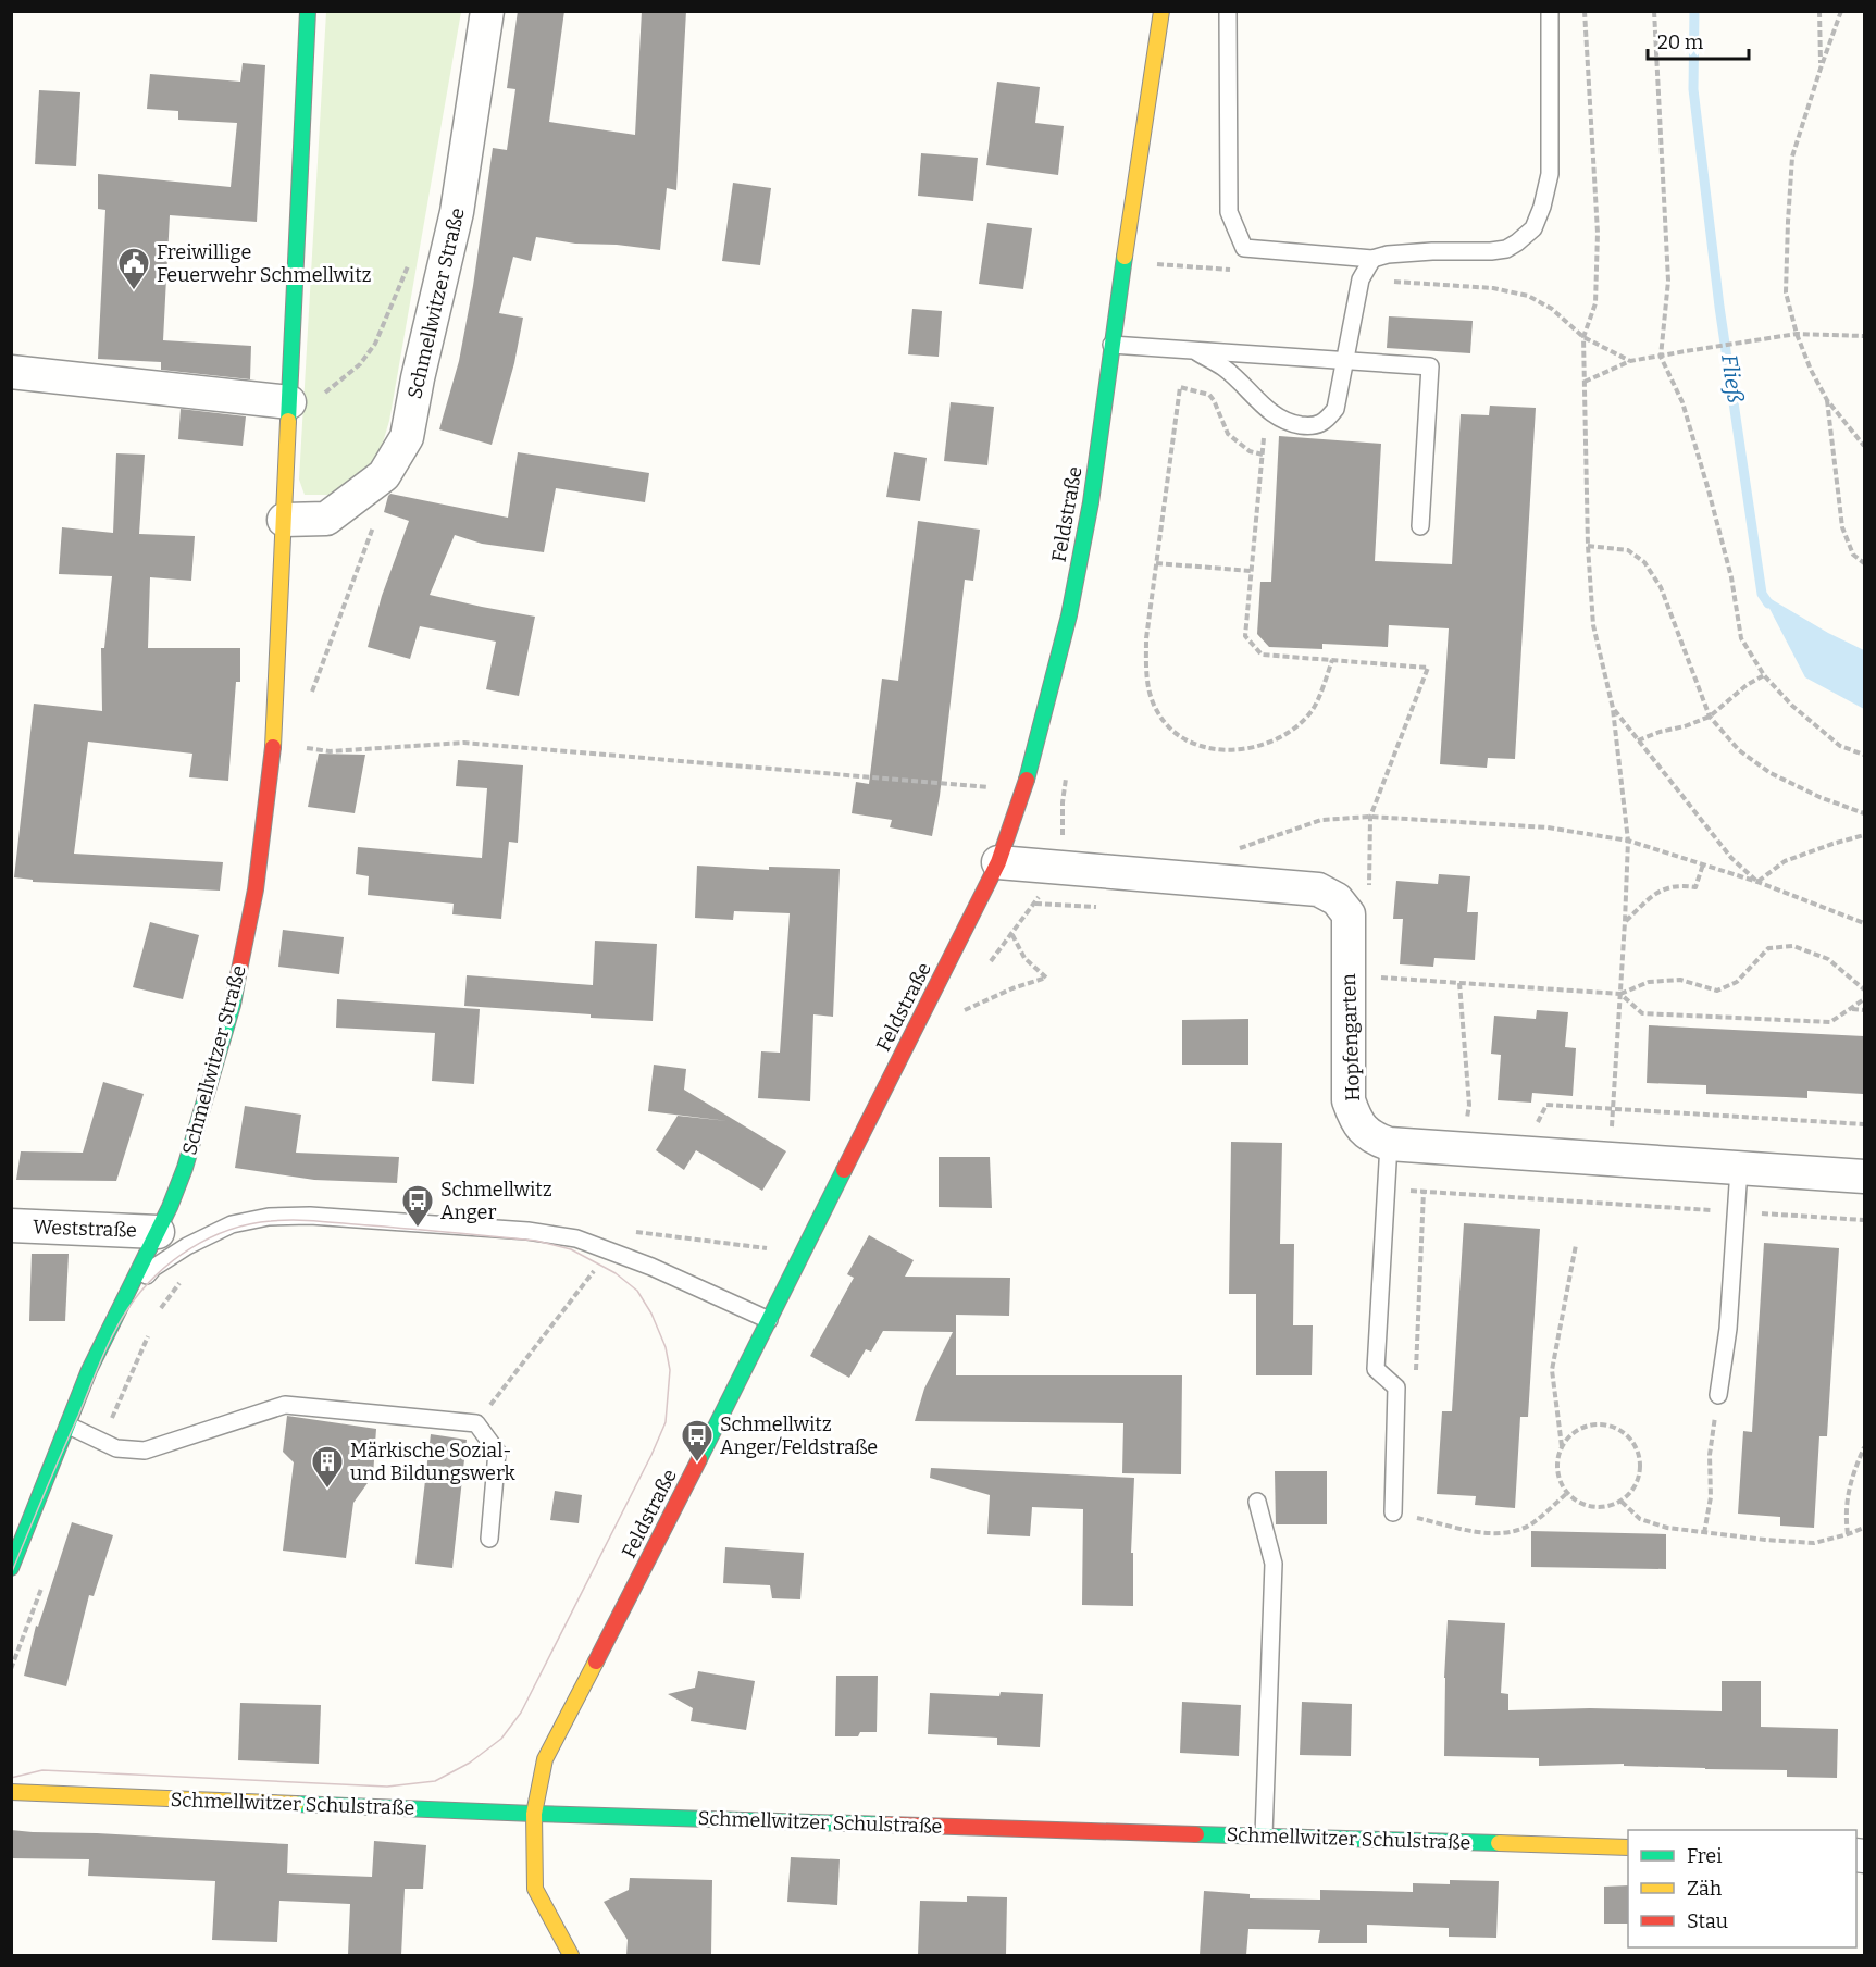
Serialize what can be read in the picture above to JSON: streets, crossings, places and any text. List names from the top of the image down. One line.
{"streets":{"street":["Schmellwitzer Straße","Feldstraße","Hopfengarten","Weststraße","Schmellwitzer Schulstraße"]},"crossings":[["Schmellwitzer Straße","Weststraße"],["Feldstraße","Hopfengarten"],["Feldstraße","Schmellwitzer Schulstraße"]],"water":["Fließ"],"places":{"public building":["Freiwillige Feuerwehr Schmellwitz"],"bus stop":["Schmellwitz Anger","Schmellwitz Anger/Feldstraße"],"building":["Märkische Sozial- und Bildungswerk"]},"legend":["Frei","Zäh","Stau"],"scale_bar":"20 m"}
